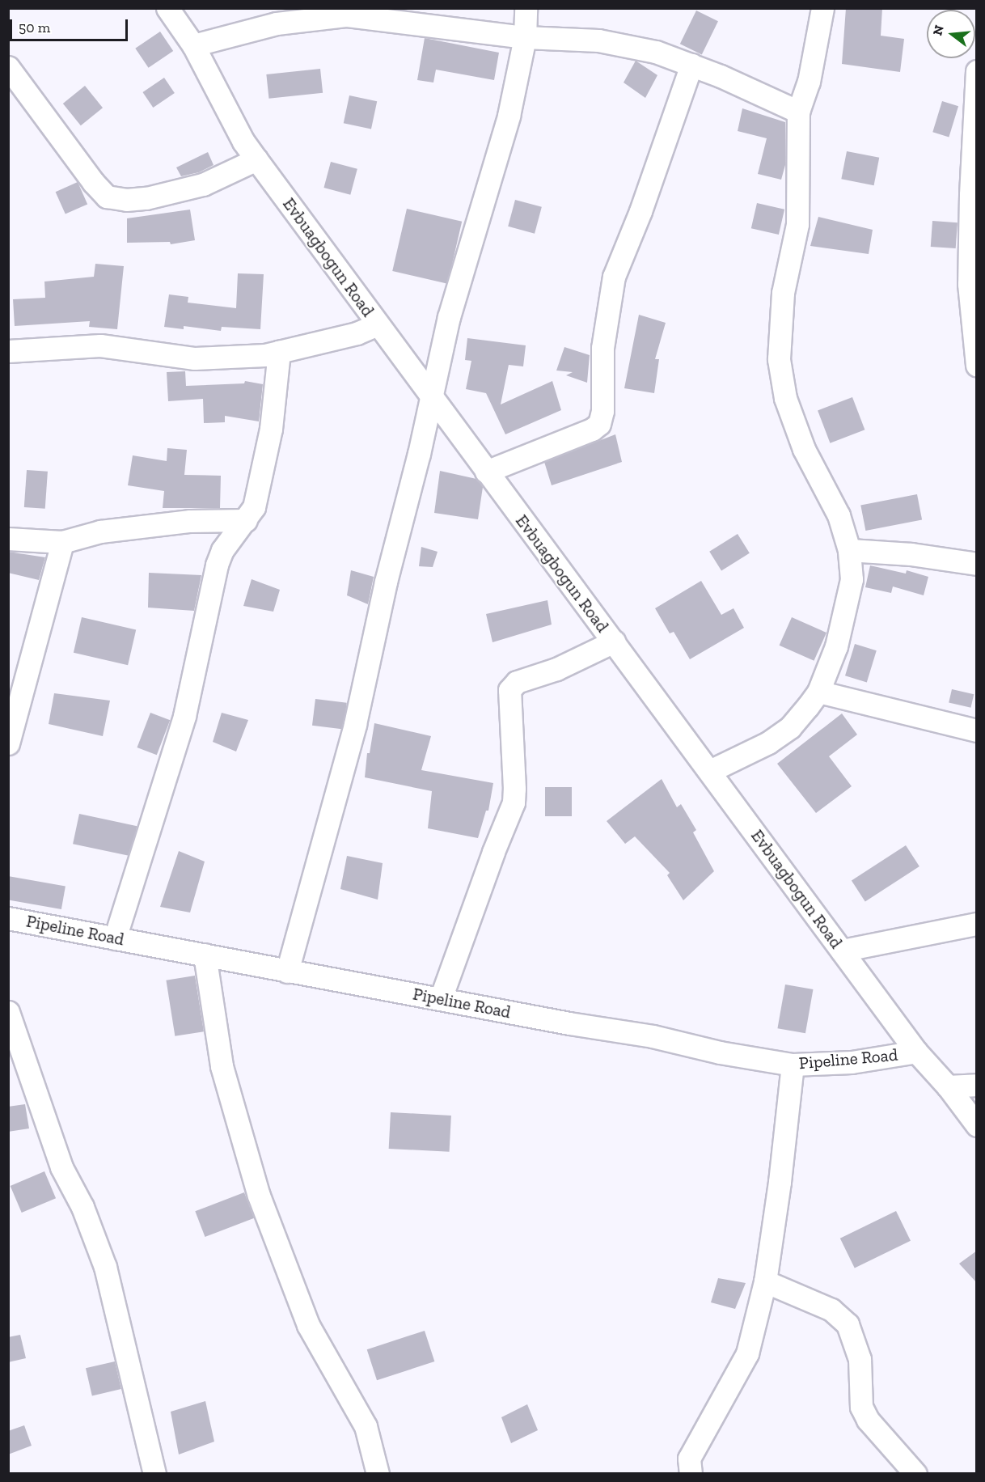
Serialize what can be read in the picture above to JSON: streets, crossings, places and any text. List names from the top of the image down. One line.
{"streets":{"street":["Evbuagbogun Road","Pipeline Road"]},"crossings":[["Evbuagbogun Road","Pipeline Road"]],"scale_bar":"50 m","north":"left"}
